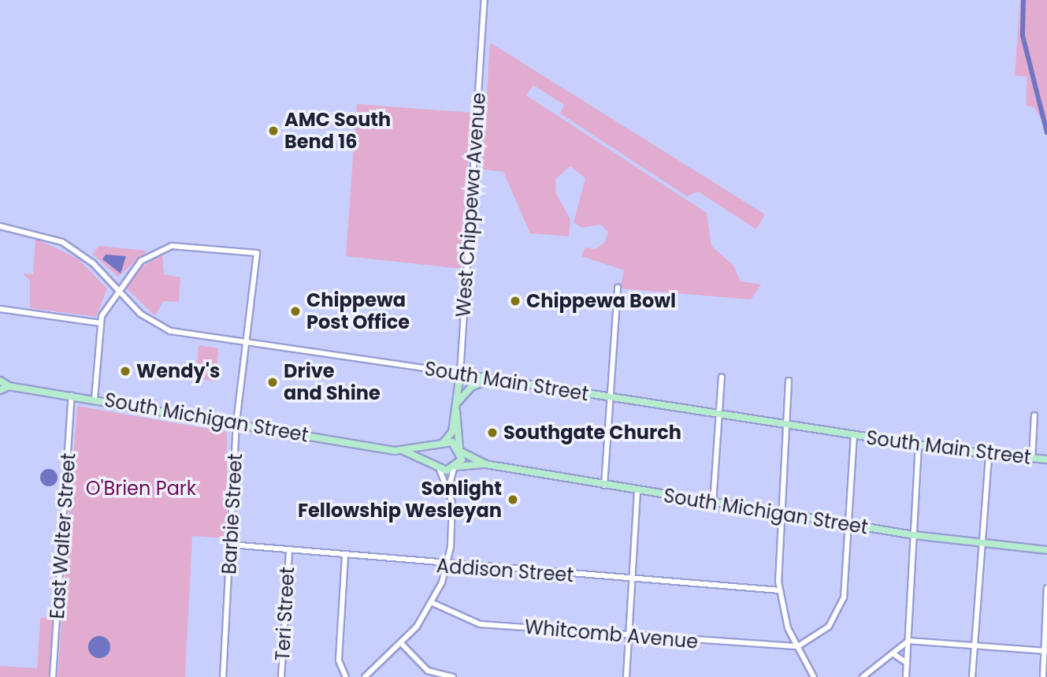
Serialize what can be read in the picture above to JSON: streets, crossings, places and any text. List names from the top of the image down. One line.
{"streets":{"main road":["West Chippewa Avenue","South Main Street","South Michigan Street"],"street":["Barbie Street","East Walter Street","Addison Street","Teri Street","Whitcomb Avenue"]},"crossings":[["West Chippewa Avenue","South Main Street"],["West Chippewa Avenue","South Michigan Street"],["South Main Street","Barbie Street"],["South Michigan Street","Barbie Street"],["South Michigan Street","East Walter Street"],["Barbie Street","Addison Street"],["Addison Street","Teri Street"]],"parks":["O'Brien Park"],"places":["AMC South Bend 16","Chippewa Bowl","Chippewa Post Office","Wendy's","Drive and Shine","Southgate Church","Sonlight Fellowship Wesleyan"]}
